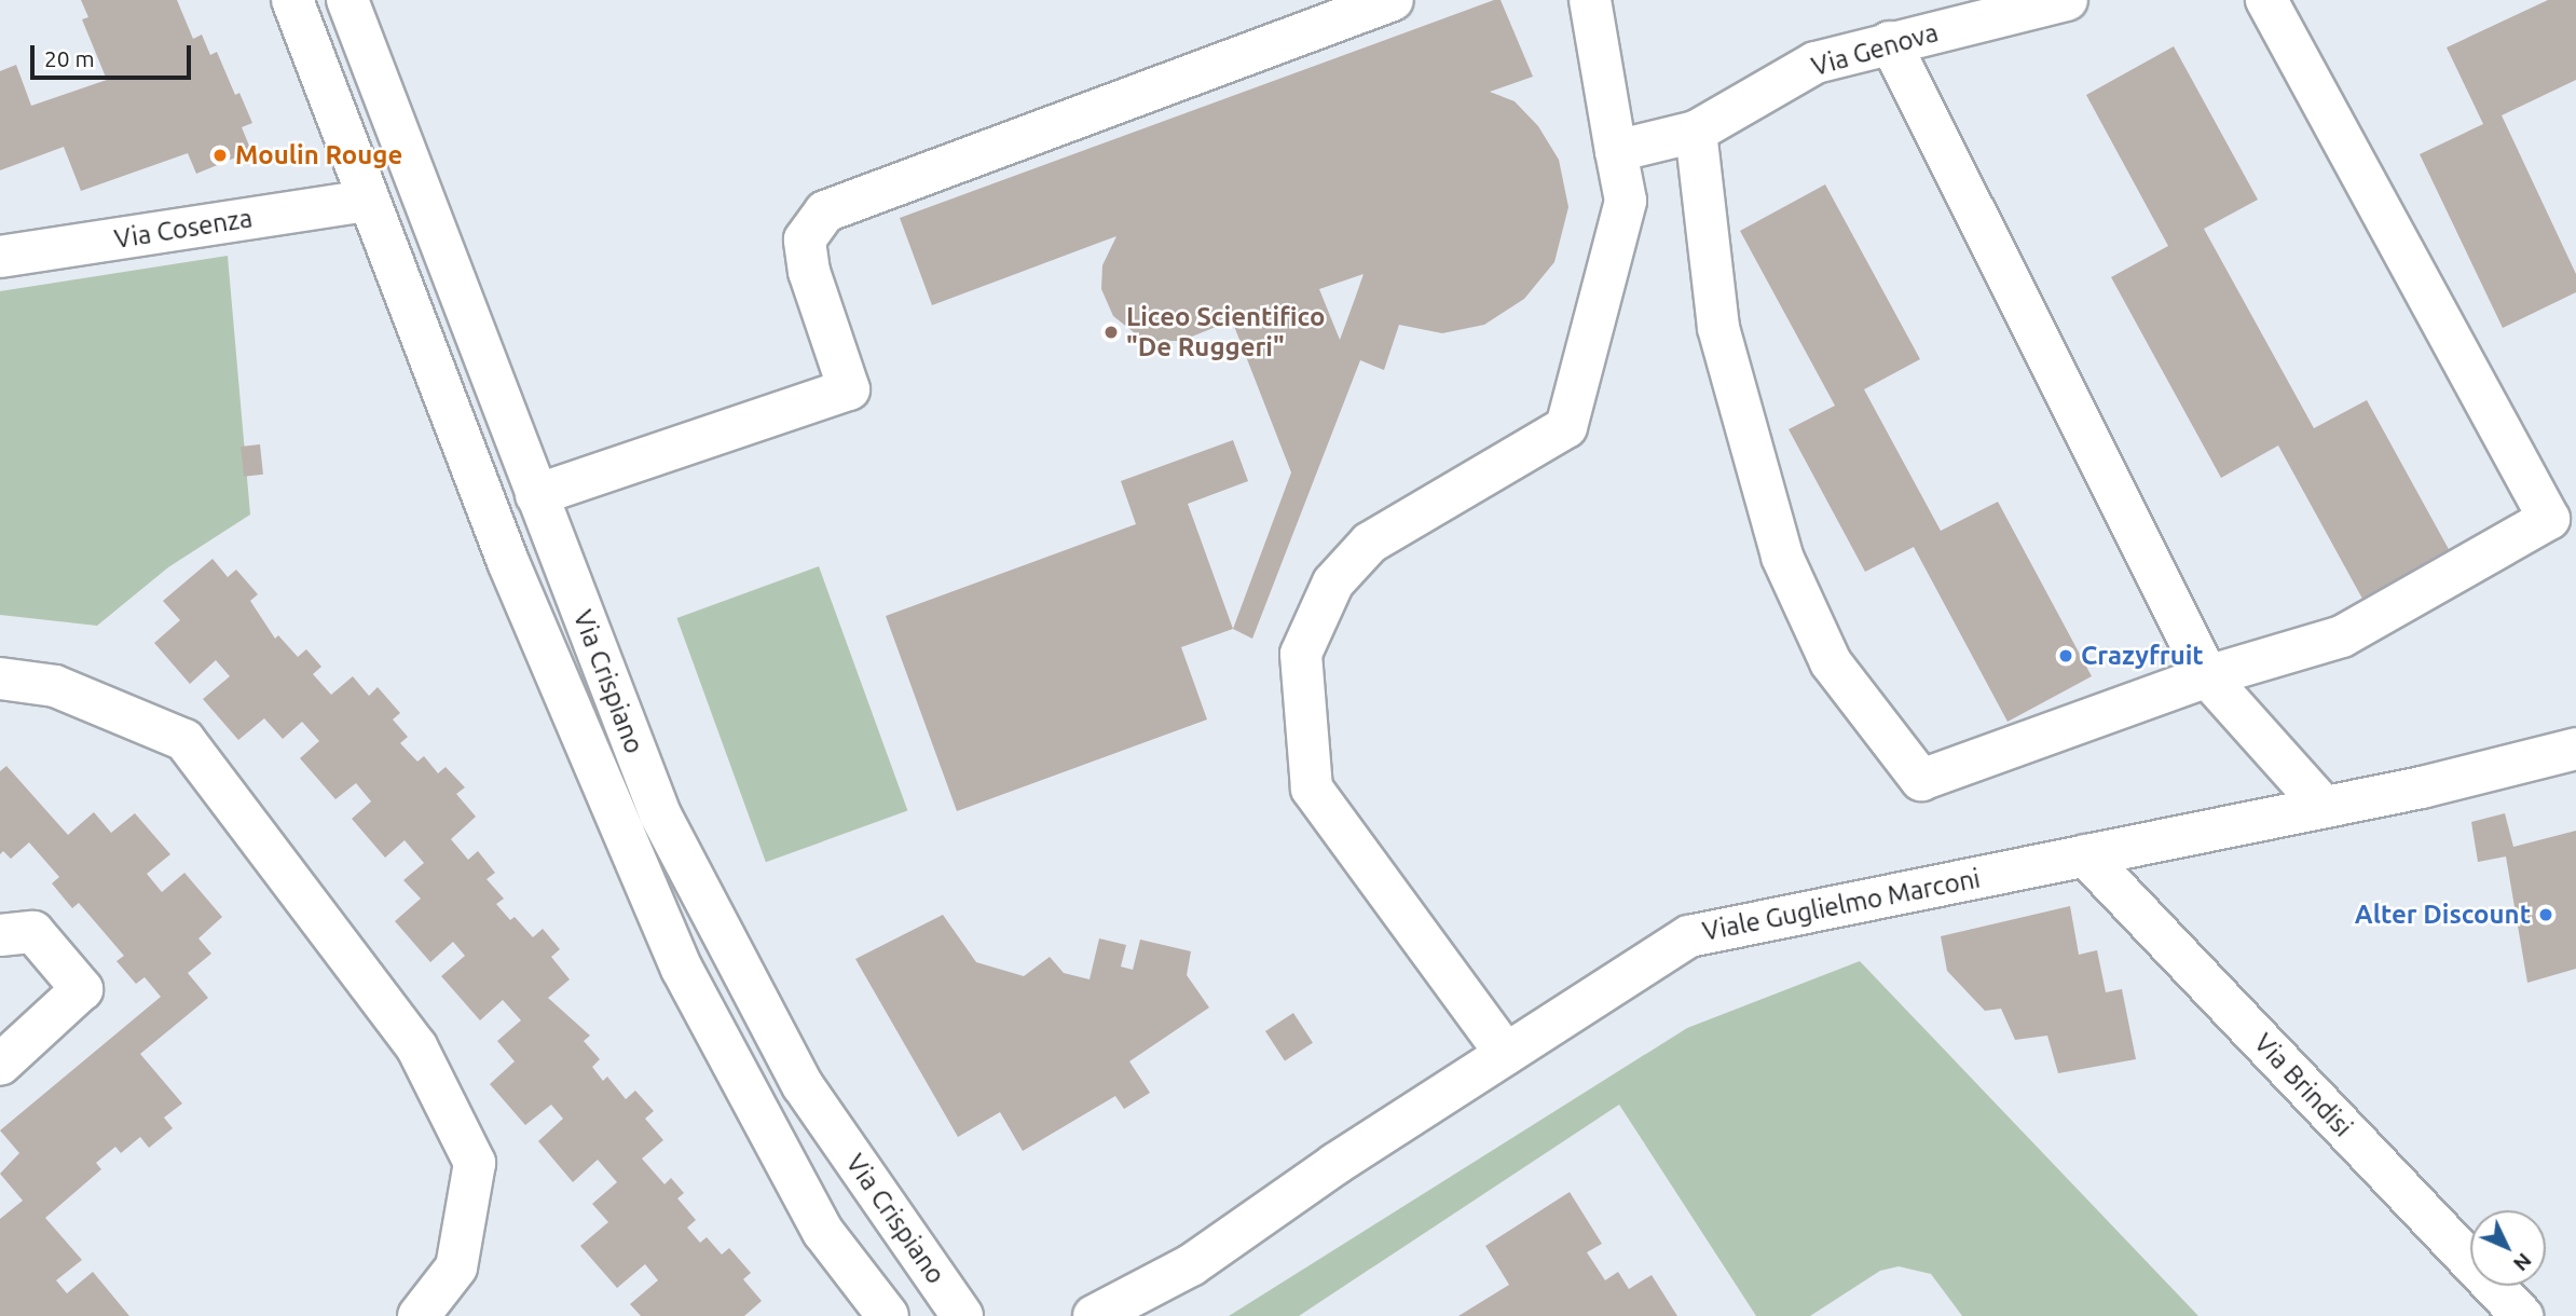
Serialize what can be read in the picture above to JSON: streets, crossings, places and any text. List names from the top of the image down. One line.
{"streets":{"street":["Via Genova","Via Cosenza","Via Crispiano","Viale Guglielmo Marconi","Via Brindisi"]},"crossings":[["Via Cosenza","Via Crispiano"],["Viale Guglielmo Marconi","Via Brindisi"]],"places":["Moulin Rouge","Liceo Scientifico \"De Ruggeri\"","Crazyfruit","Alter Discount"],"scale_bar":"20 m","north":"bottom right"}
